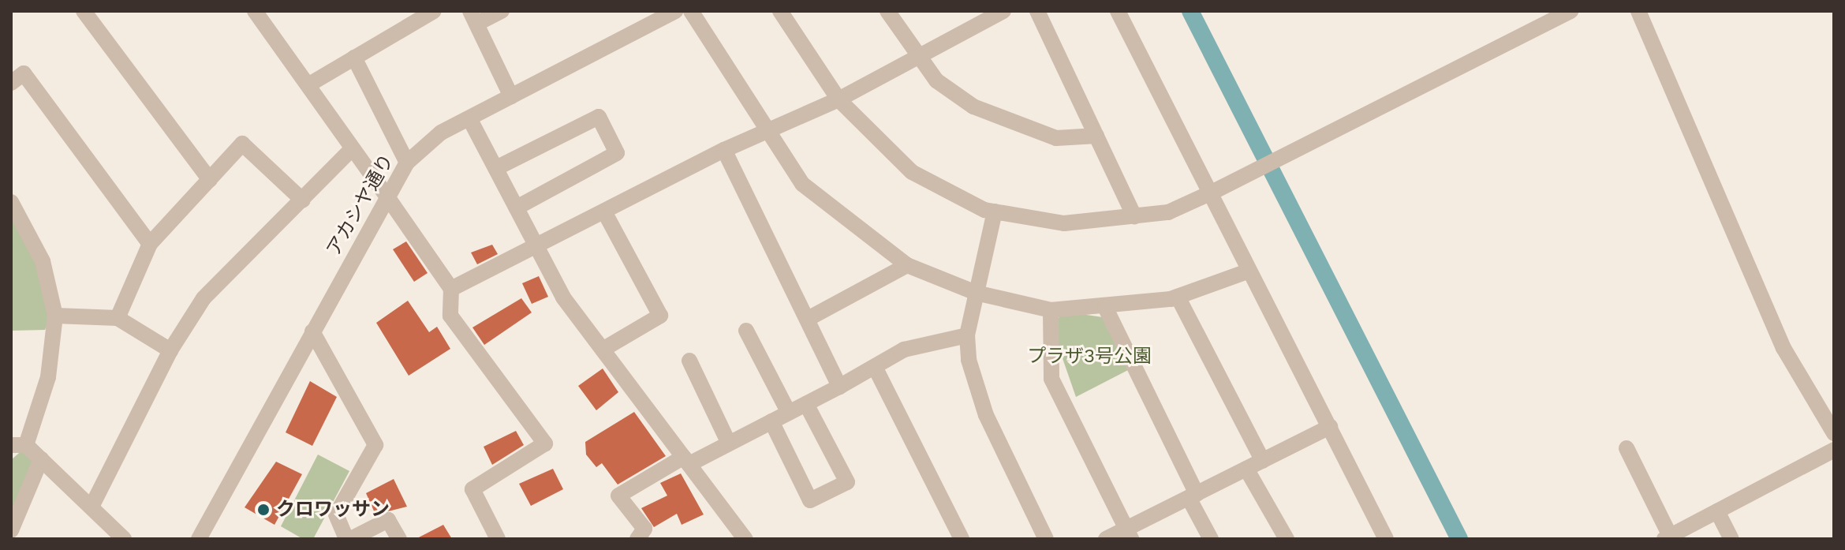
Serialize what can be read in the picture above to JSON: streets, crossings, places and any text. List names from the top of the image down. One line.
{"streets":{"street":["アカシヤ通り"]},"parks":["プラザ3号公園"],"places":["クロワッサン"]}
